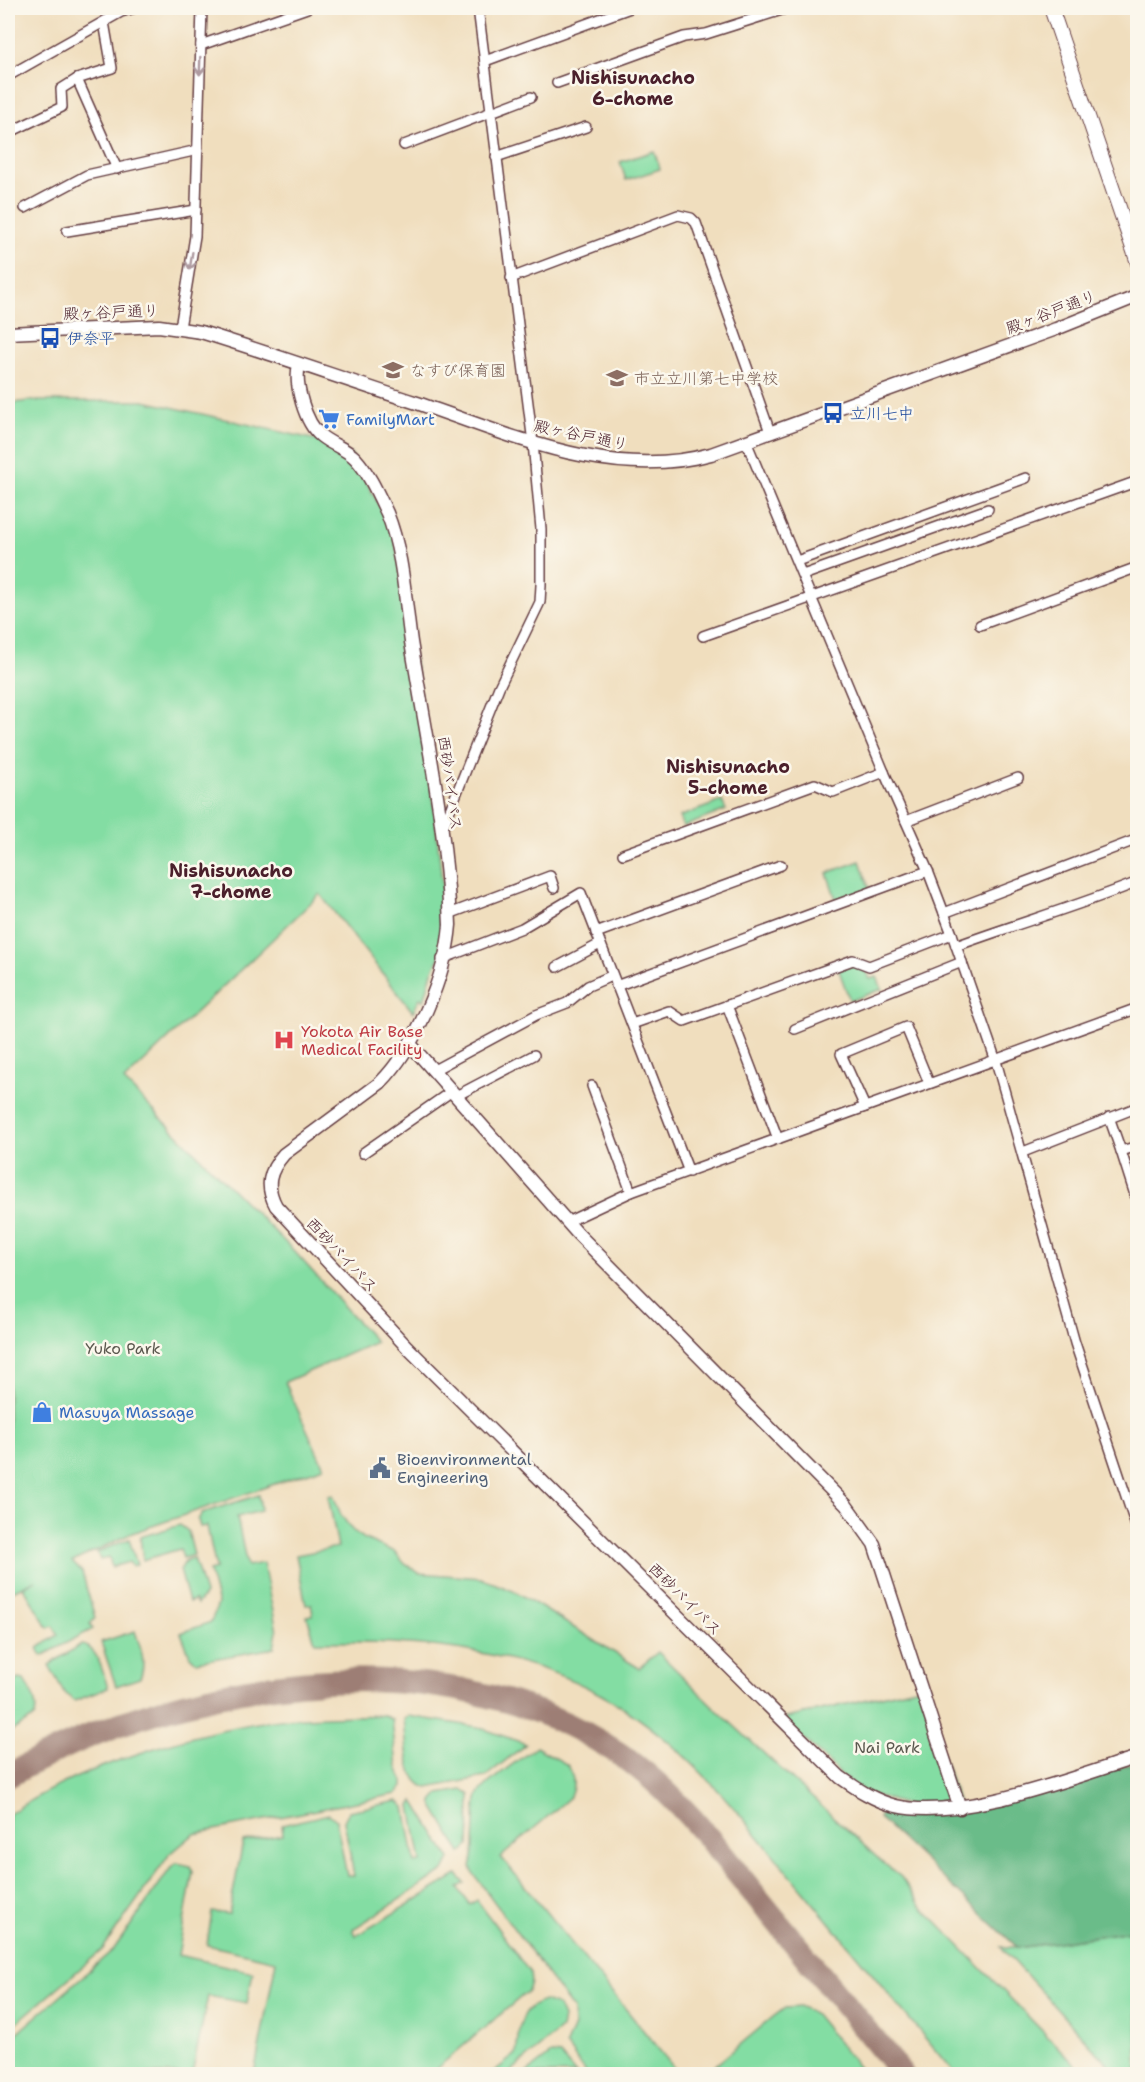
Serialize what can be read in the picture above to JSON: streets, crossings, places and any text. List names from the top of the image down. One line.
{"streets":{"street":["殿ヶ谷戸通り","西砂バイパス"]},"crossings":[["殿ヶ谷戸通り","西砂バイパス"]],"districts":["Nishisunacho 6-chome","Nishisunacho 5-chome","Nishisunacho 7-chome"],"parks":["Yuko Park","Nai Park"],"places":{"bus stop":["伊奈平","立川七中"],"school or university":["なすび保育園","市立立川第七中学校"],"supermarket":["FamilyMart"],"hospital":["Yokota Air Base Medical Facility"],"shop":["Masuya Massage"],"public building":["Bioenvironmental Engineering"]}}
